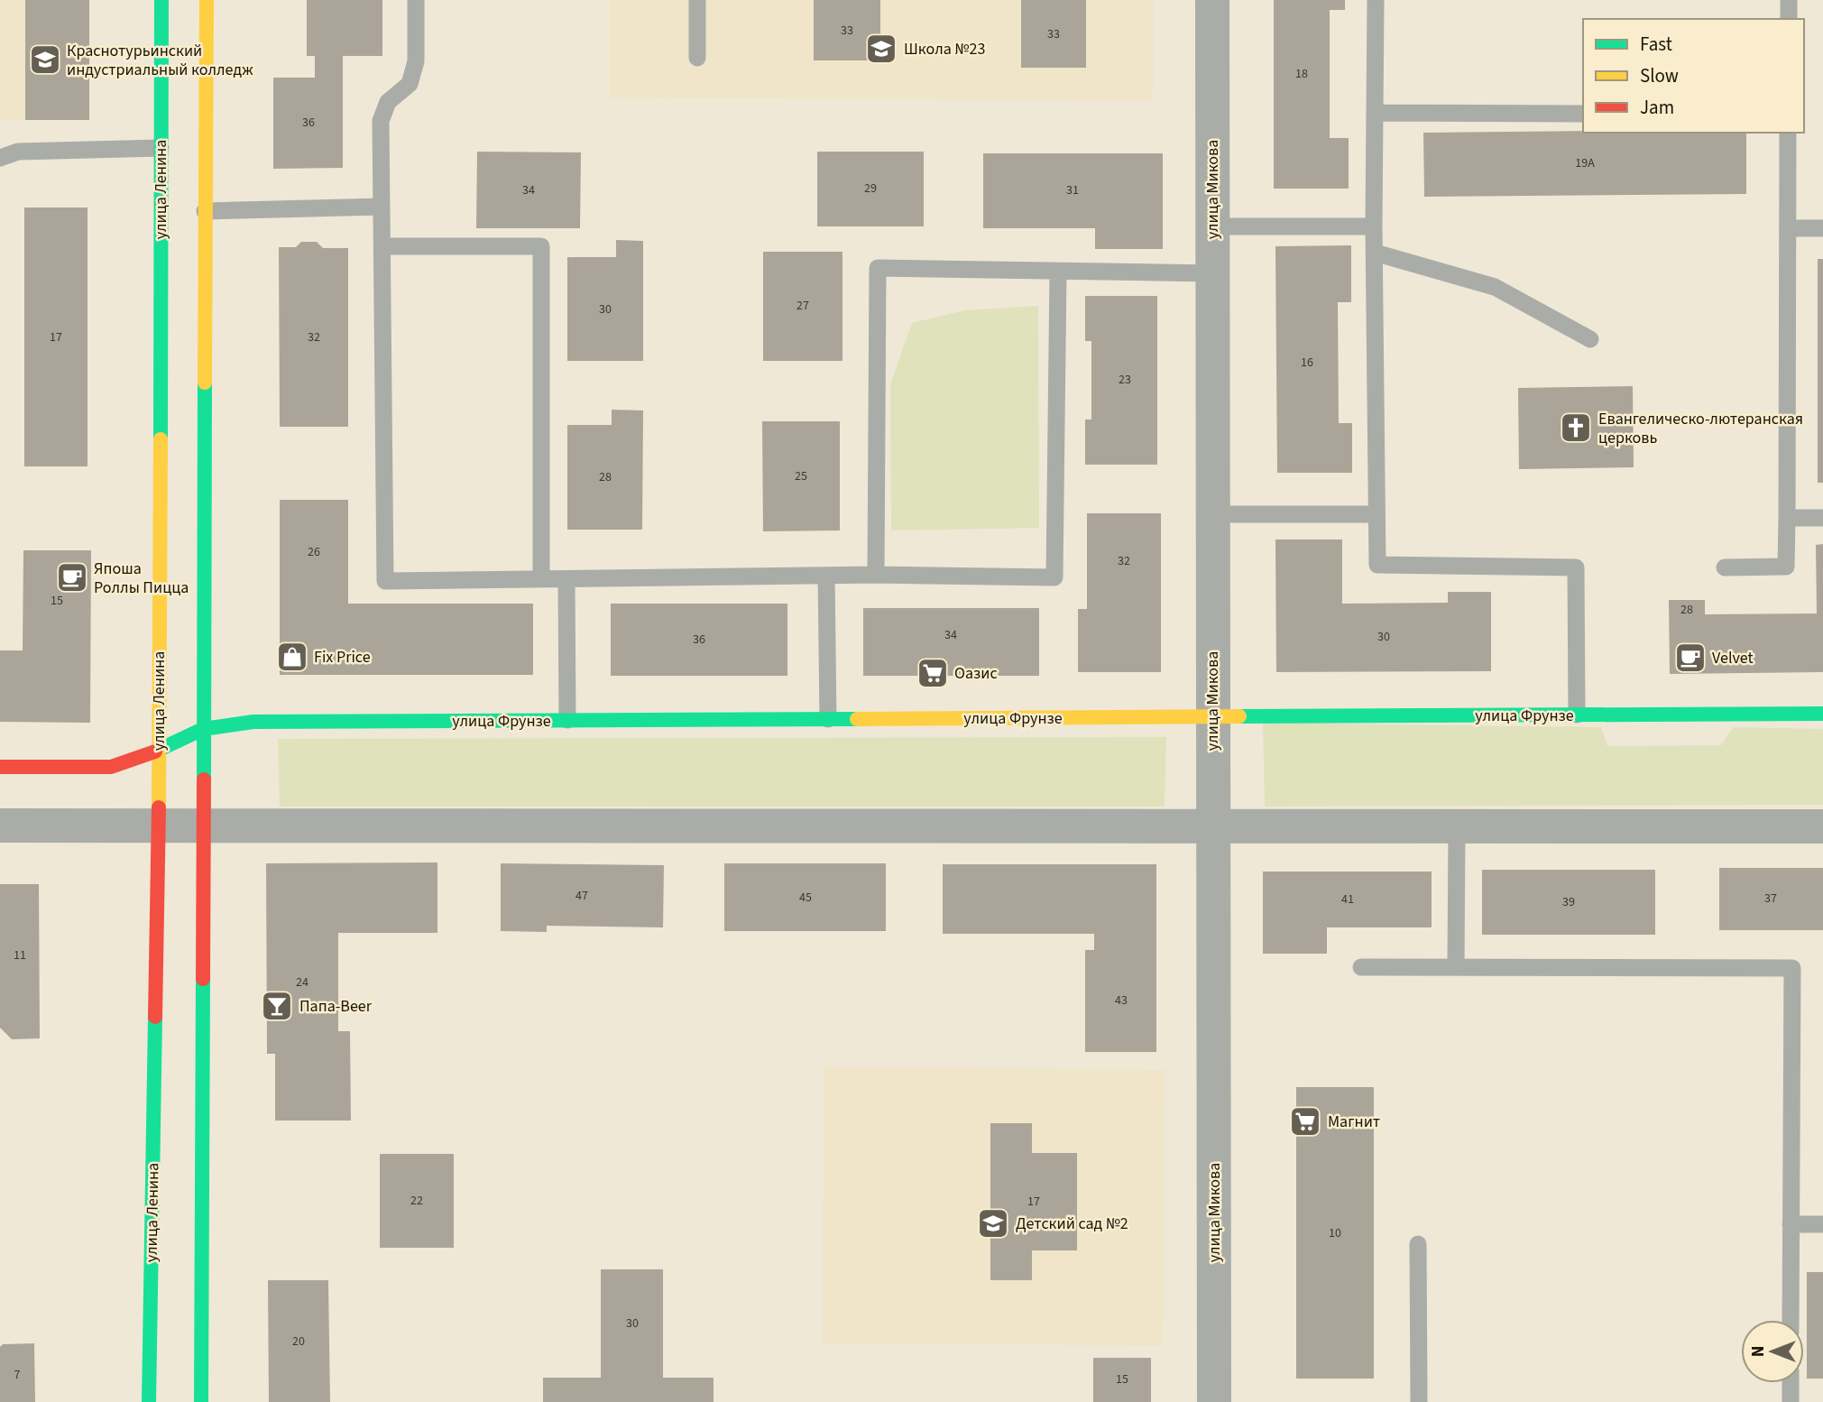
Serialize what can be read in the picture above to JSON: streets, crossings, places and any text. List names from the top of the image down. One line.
{"streets":{"street":["улица Ленина","улица Микова","улица Фрунзе"]},"crossings":[["улица Ленина","улица Фрунзе"],["улица Микова","улица Фрунзе"]],"places":{"school or university":["Школа №23","Краснотурьинский индустриальный колледж","Детский сад №2"],"church":["Евангелическо-лютеранская церковь"],"cafe":["Япоша Роллы Пицца","Velvet"],"shop":["Fix Price"],"supermarket":["Оазис","Магнит"],"bar":["Папа-Beer"]},"house_numbers":["33","33","18","36","19А","29","34","31","27","30","17","32","16","23","25","28","26","32","15","28","34","30","36","47","45","37","41","39","11","24","43","22","17","10","30","20","7","15"],"legend":["Fast","Slow","Jam"],"north":"left"}
